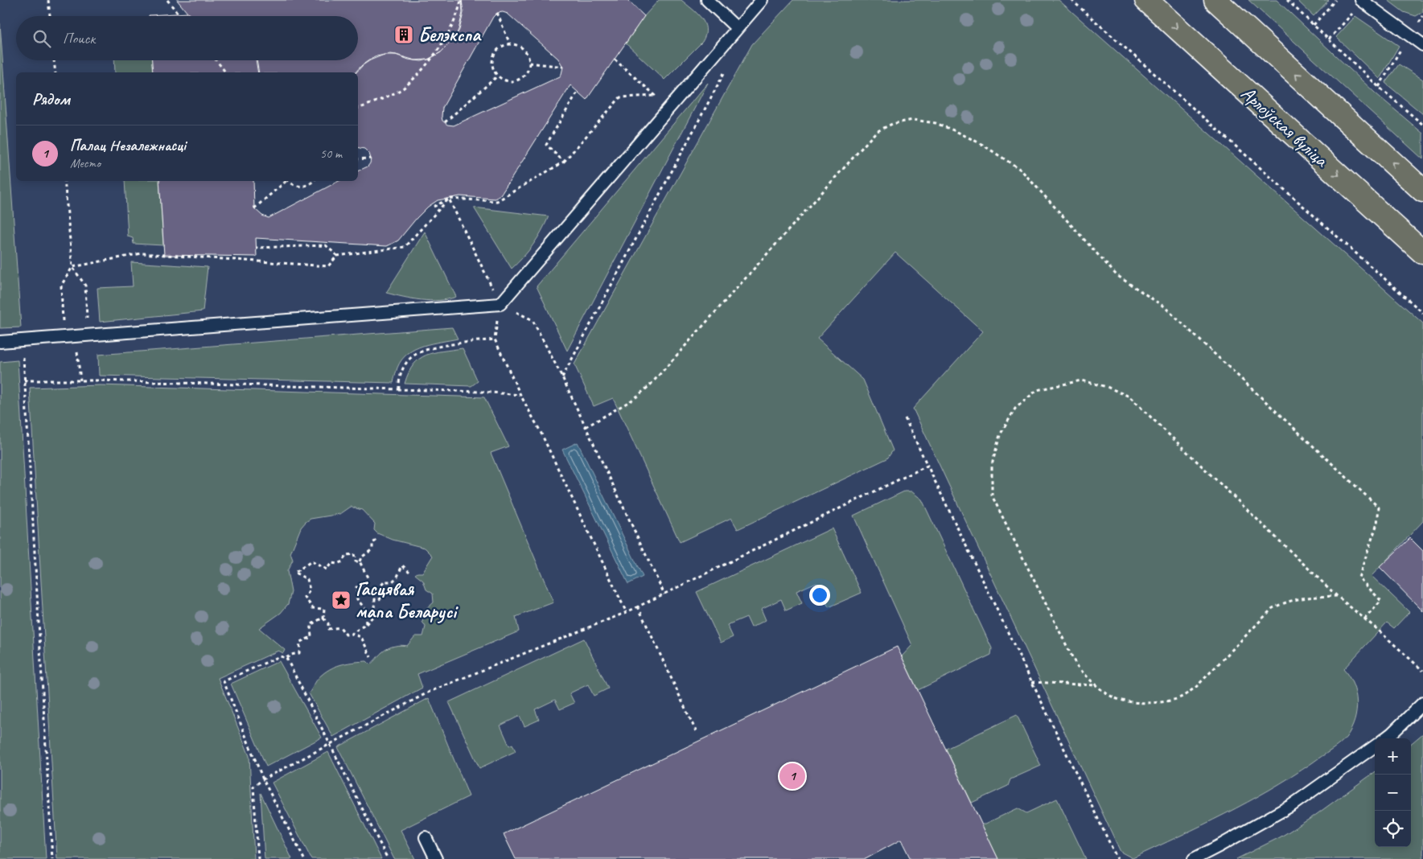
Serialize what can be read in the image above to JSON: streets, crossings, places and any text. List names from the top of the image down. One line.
{"streets":{"main road":["Арлоўская вуліца"]},"places":{"building":["Белэкспа"],"place":["Гасцявая мапа Беларусі"]},"page":{"search":"Поиск","heading":"Рядом","list":[{"mark":"1","name":"Палац Незалежнасці","note":"Место","value":"50 m"}],"map_buttons":["+","−"],"pins":"1"}}
